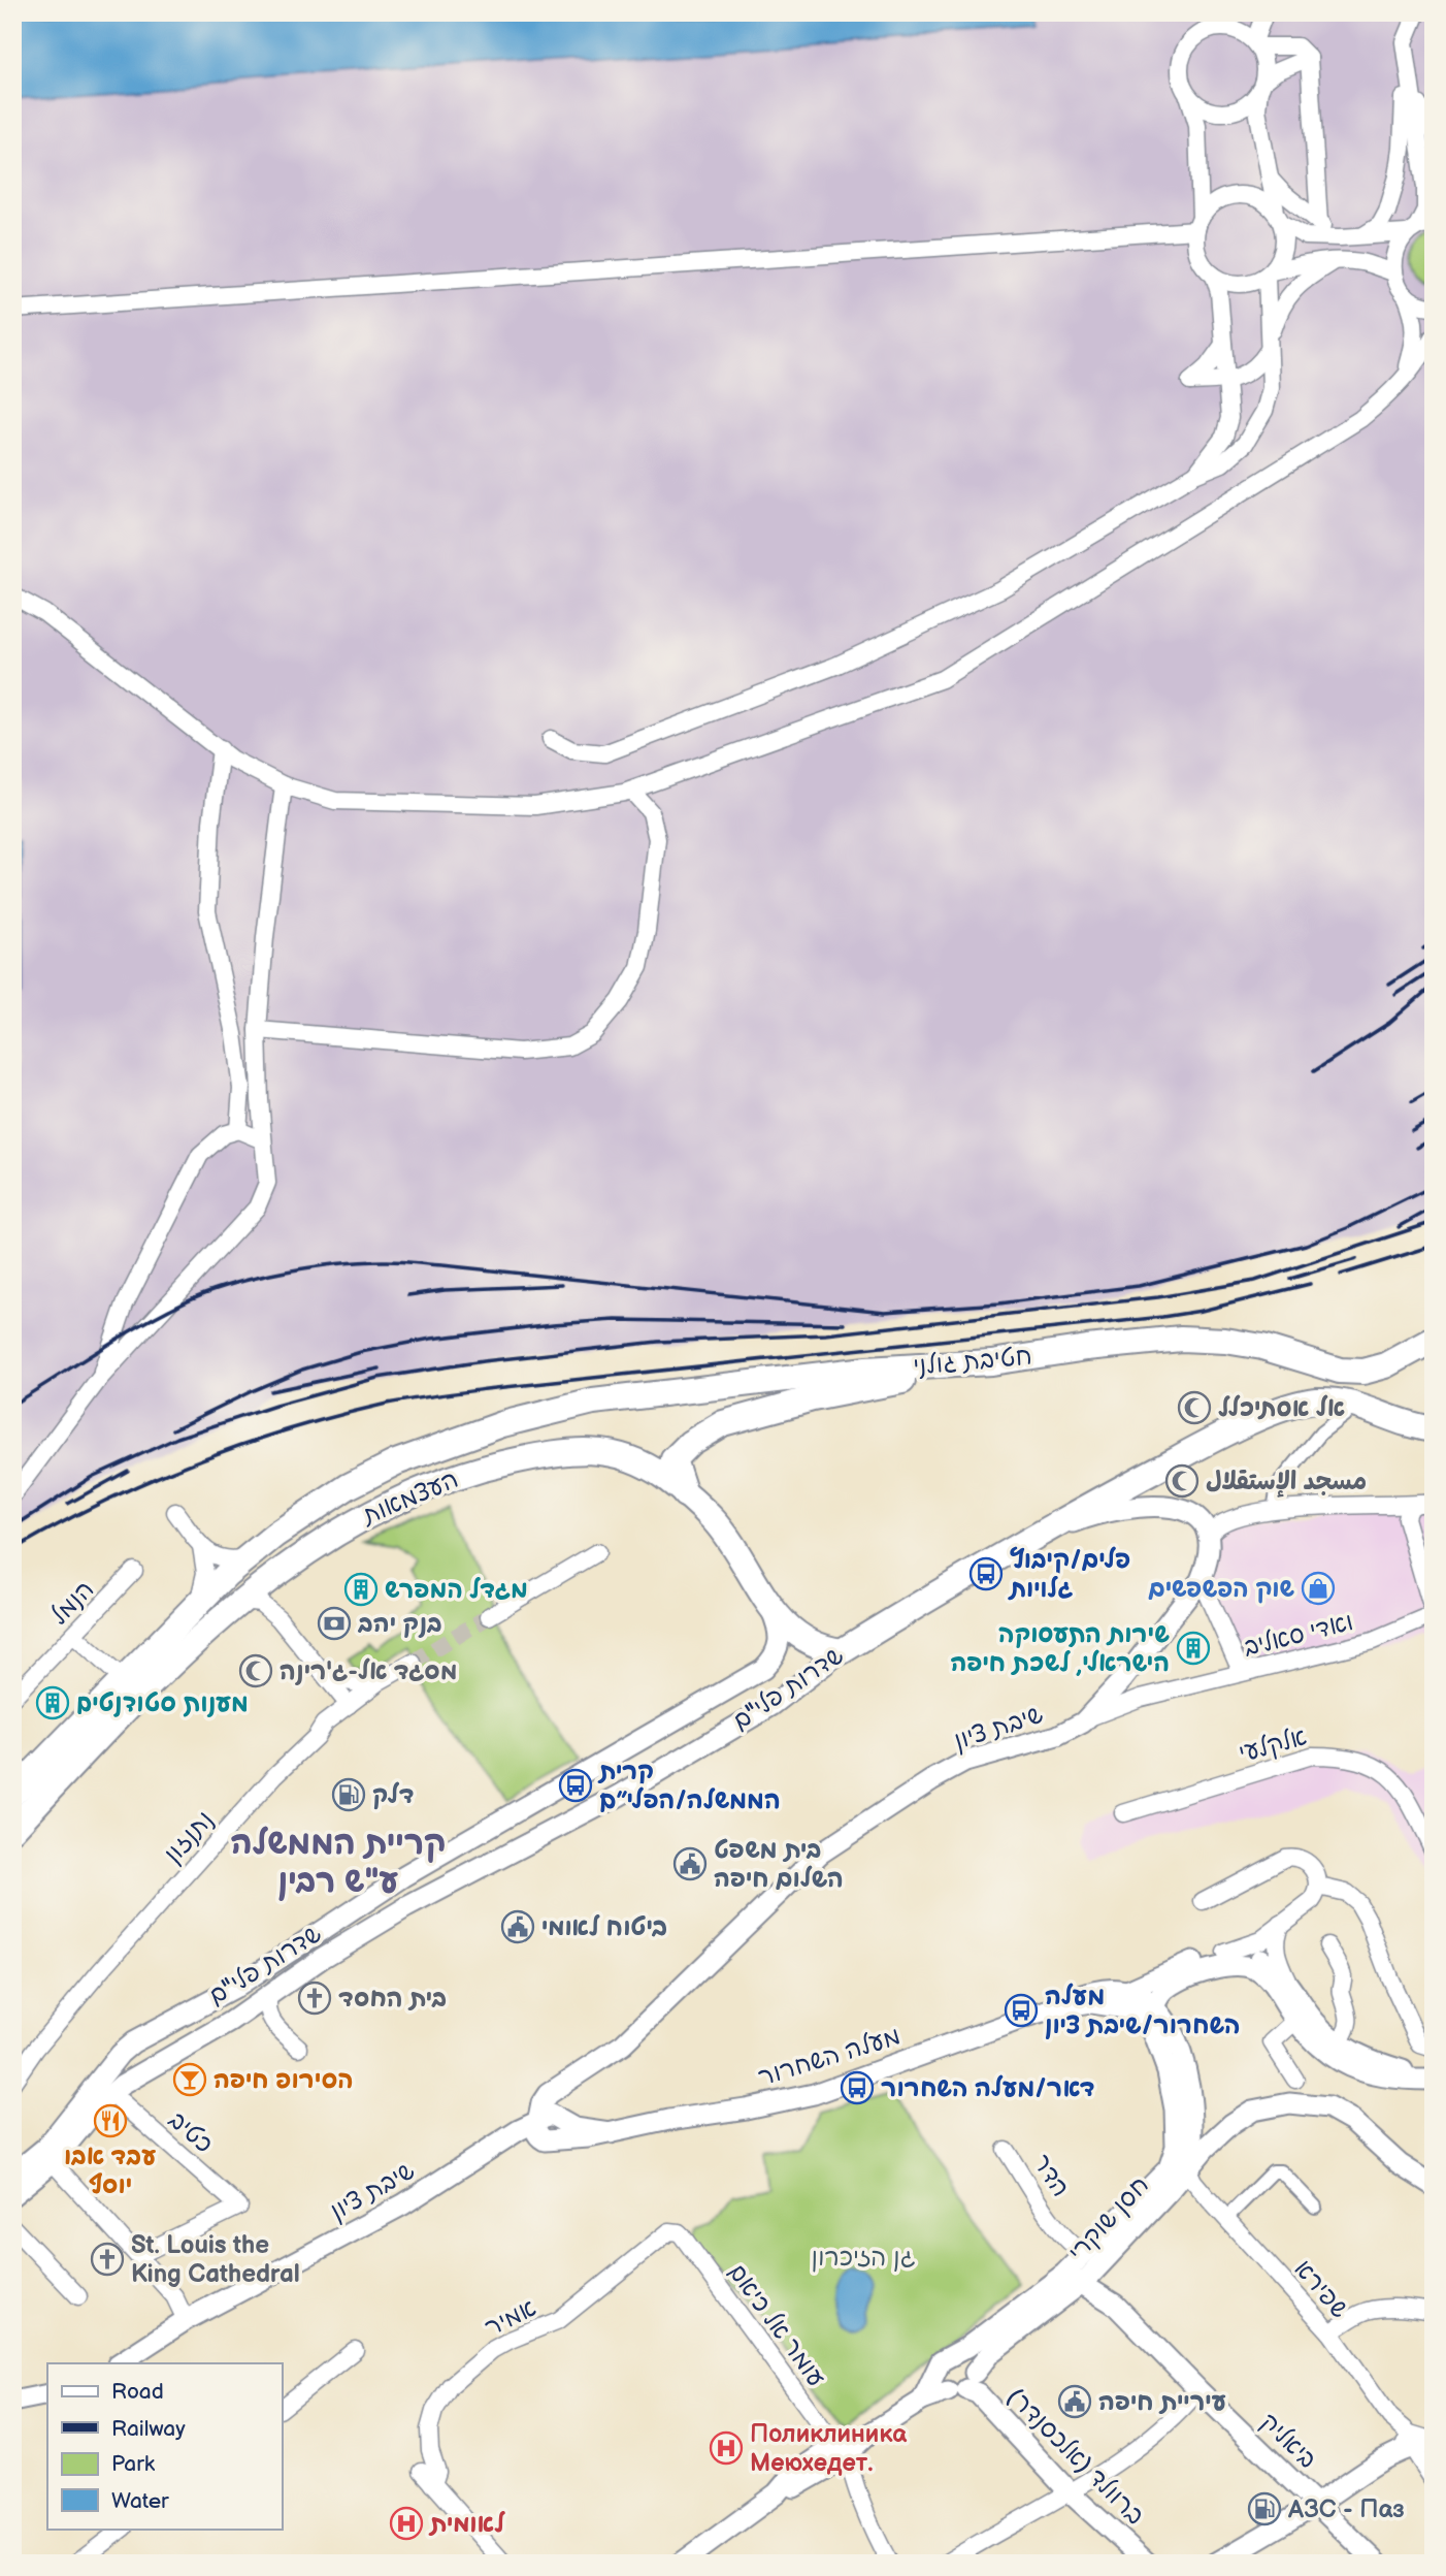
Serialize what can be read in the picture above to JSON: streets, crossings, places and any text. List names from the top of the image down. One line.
{"streets":{"highway":["חטיבת גולני","העצמאות","שדרות פלי\"ם"],"street":["הנמל","ואדי סאליב","שיבת ציון","אלקלעי","נתנזון","מעלה השחרור","כטיב","הדר","חסן שוקרי","שפירא","אמיר","עומר אל כיאם","ביאליק","ברוולד (אלכסנדר)"]},"crossings":[["חטיבת גולני","העצמאות"],["העצמאות","שדרות פלי\"ם"],["ואדי סאליב","שיבת ציון"],["שדרות פלי\"ם","כטיב"],["שיבת ציון","מעלה השחרור"],["הדר","חסן שוקרי"],["הדר","ביאליק"],["חסן שוקרי","שפירא"],["חסן שוקרי","עומר אל כיאם"],["חסן שוקרי","ביאליק"],["חסן שוקרי","ברוולד (אלכסנדר)"],["אמיר","עומר אל כיאם"]],"districts":["קריית הממשלה ע\"ש רבין"],"parks":["גן הזיכרון"],"places":{"mosque":["אל אסתיכלל","مسجد الإستقلال","מסגד אל-ג'רינה"],"bus stop":["פלים/קיבוץ גלויות","קרית הממשלה/הפלי״ם","מעלה השחרור/שיבת ציון","דאר/מעלה השחרור"],"shop":["שוק הפשפשים"],"building":["מגדל המפרש","שירות התעסוקה הישראלי, לשכת חיפה","מענות סטודנטים"],"bank":["בנק יהב"],"fuel station":["דלק","АЗС - Паз"],"public building":["בית משפט השלום חיפה","ביטוח לאומי","עיריית חיפה"],"church":["בית החסד","St. Louis the King Cathedral"],"bar":["הסירופ חיפה"],"restaurant":["עבד אבו יוסף"],"hospital":["Поликлиника Меюхедет.","לאומית"]},"legend":["Road","Railway","Park","Water"]}
